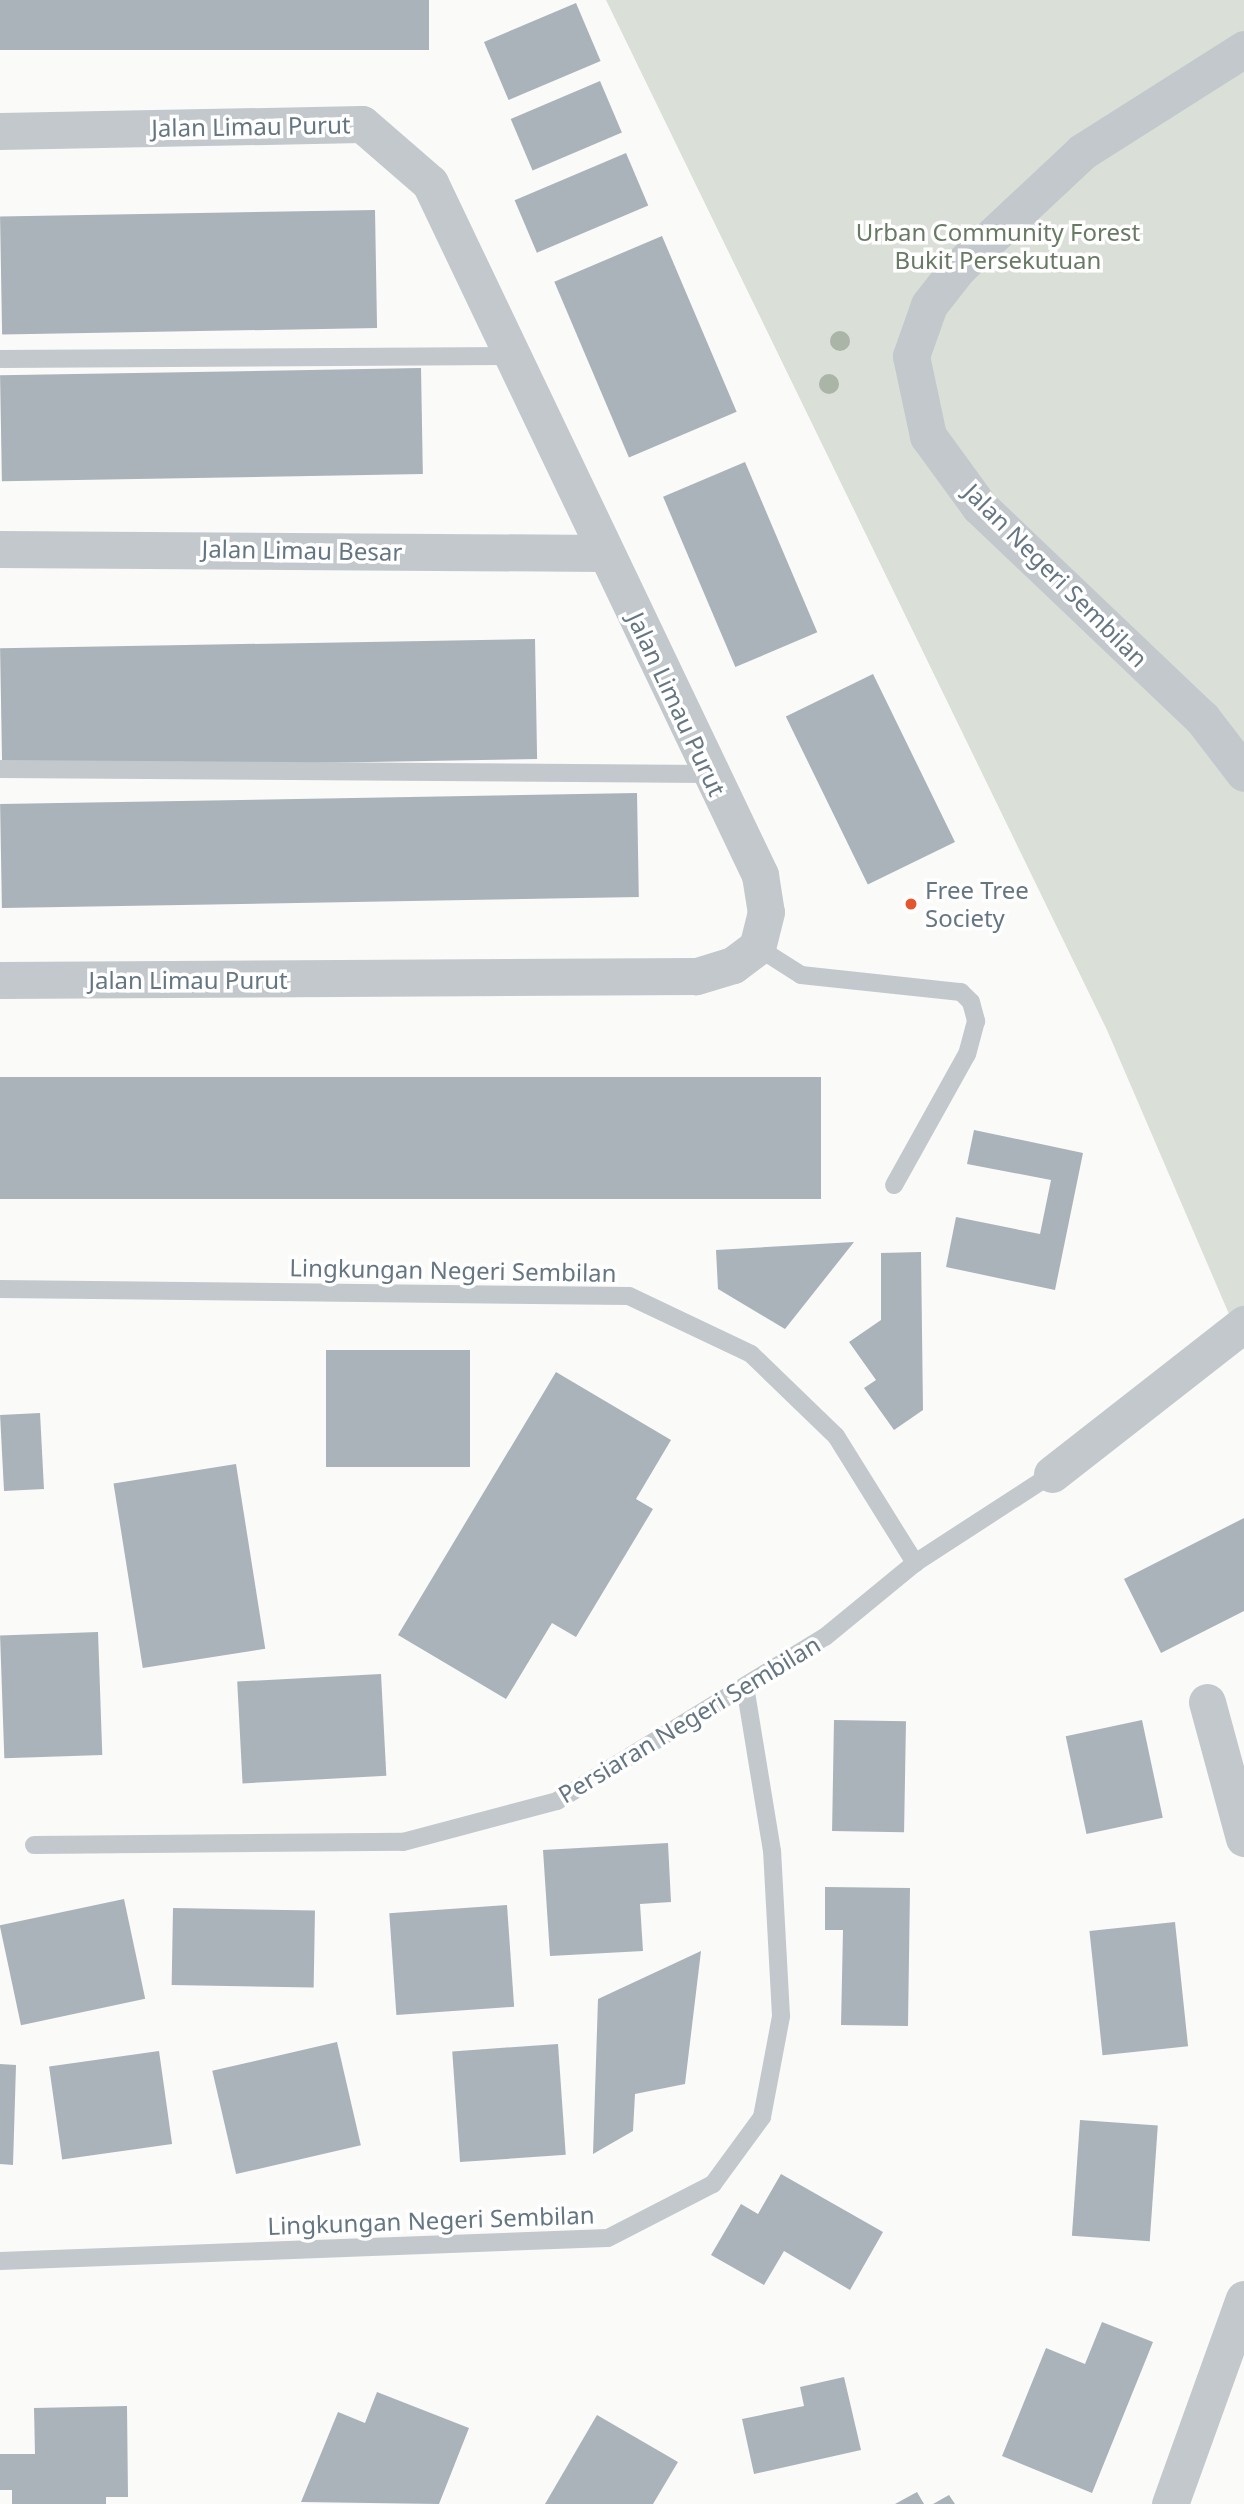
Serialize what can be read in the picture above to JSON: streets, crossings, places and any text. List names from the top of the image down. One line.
{"streets":{"street":["Jalan Limau Purut","Jalan Limau Besar","Jalan Negeri Sembilan","Persiaran Negeri Sembilan"],"lane":["Lingkungan Negeri Sembilan"]},"crossings":[["Jalan Limau Purut","Jalan Limau Besar"],["Lingkungan Negeri Sembilan","Persiaran Negeri Sembilan"]],"parks":["Urban Community Forest Bukit Persekutuan"],"places":["Free Tree Society"]}
